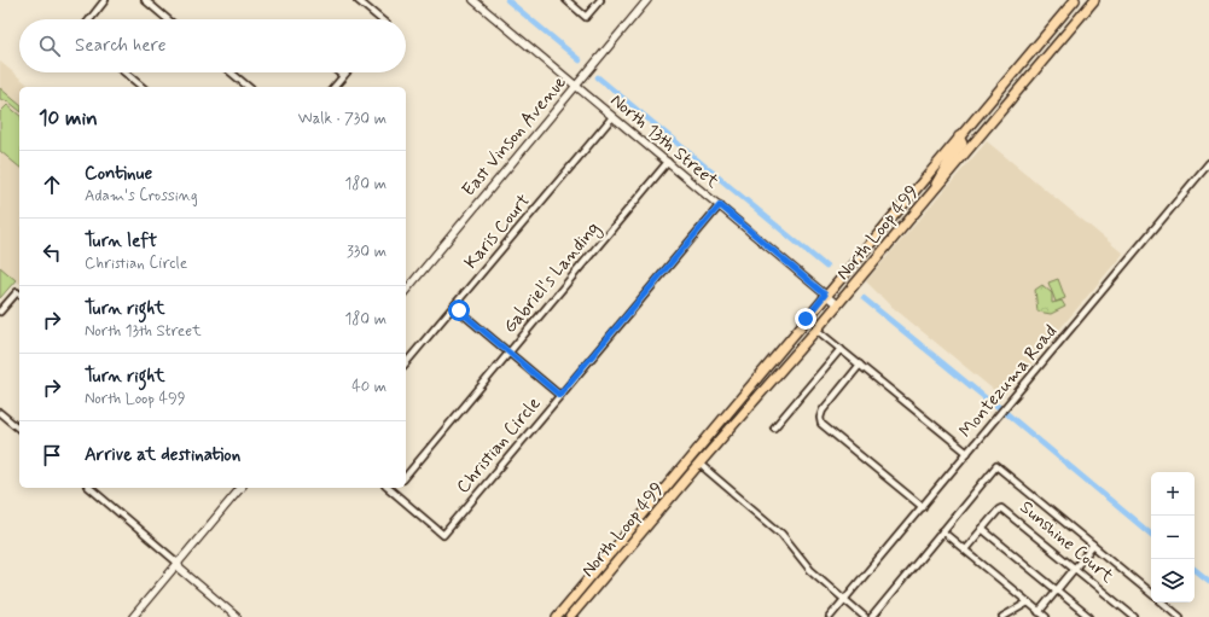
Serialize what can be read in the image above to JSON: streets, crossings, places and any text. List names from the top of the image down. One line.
{"streets":{"main road":["North Loop 499"],"street":["East Vinson Avenue","North 13th Street","Karis Court","Gabriel's Landing","Montezuma Road","Christian Circle","Sunshine Court"]},"crossings":[["East Vinson Avenue","North 13th Street"],["North 13th Street","Karis Court"],["North 13th Street","North Loop 499"],["North 13th Street","Gabriel's Landing"],["North 13th Street","Christian Circle"]],"page":{"search":"Search here","heading":["10 min","Walk · 730 m"],"list":[["Continue","Adam's Crossing","180 m"],["Turn left","Christian Circle","330 m"],["Turn right","North 13th Street","180 m"],["Turn right","North Loop 499","40 m"],"Arrive at destination"],"map_buttons":["+","−"]}}
